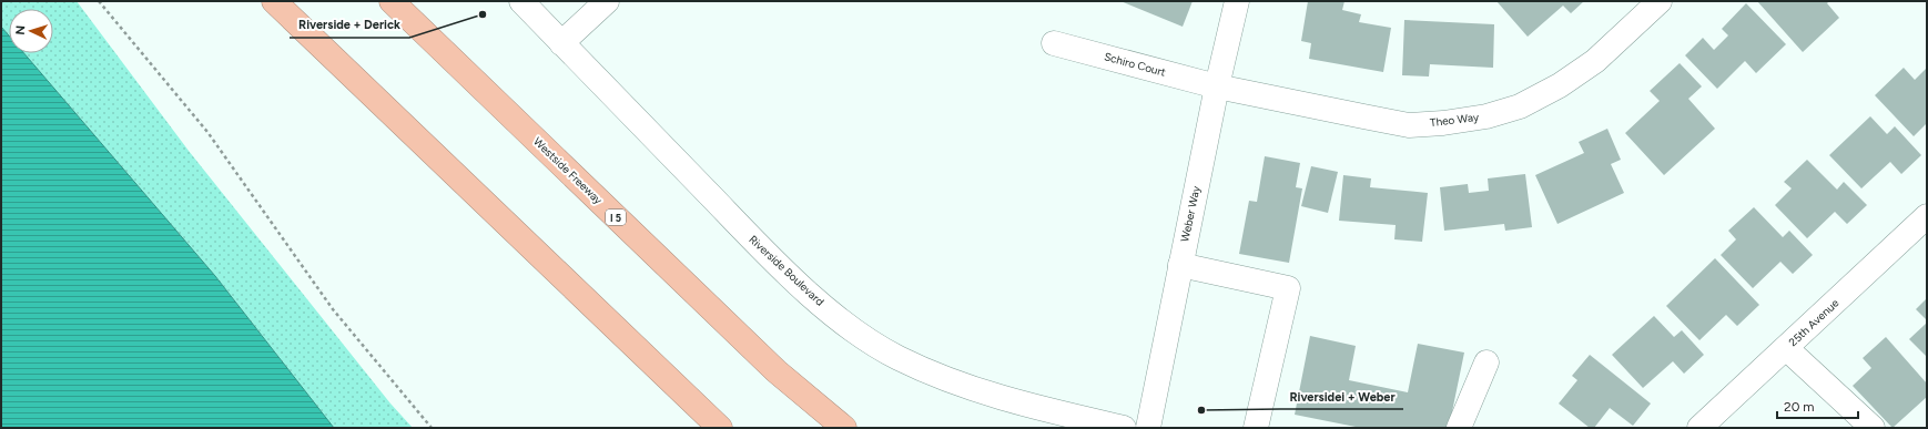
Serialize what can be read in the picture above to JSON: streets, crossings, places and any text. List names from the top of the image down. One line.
{"streets":{"highway":["Westside Freeway","I 5"],"street":["Schiro Court","Theo Way","Weber Way","Riverside Boulevard","25th Avenue"]},"crossings":[["Schiro Court","Theo Way"],["Schiro Court","Weber Way"],["Theo Way","Weber Way"]],"places":["Riverside + Derick","Riversidei + Weber"],"scale_bar":"20 m","north":"left"}
